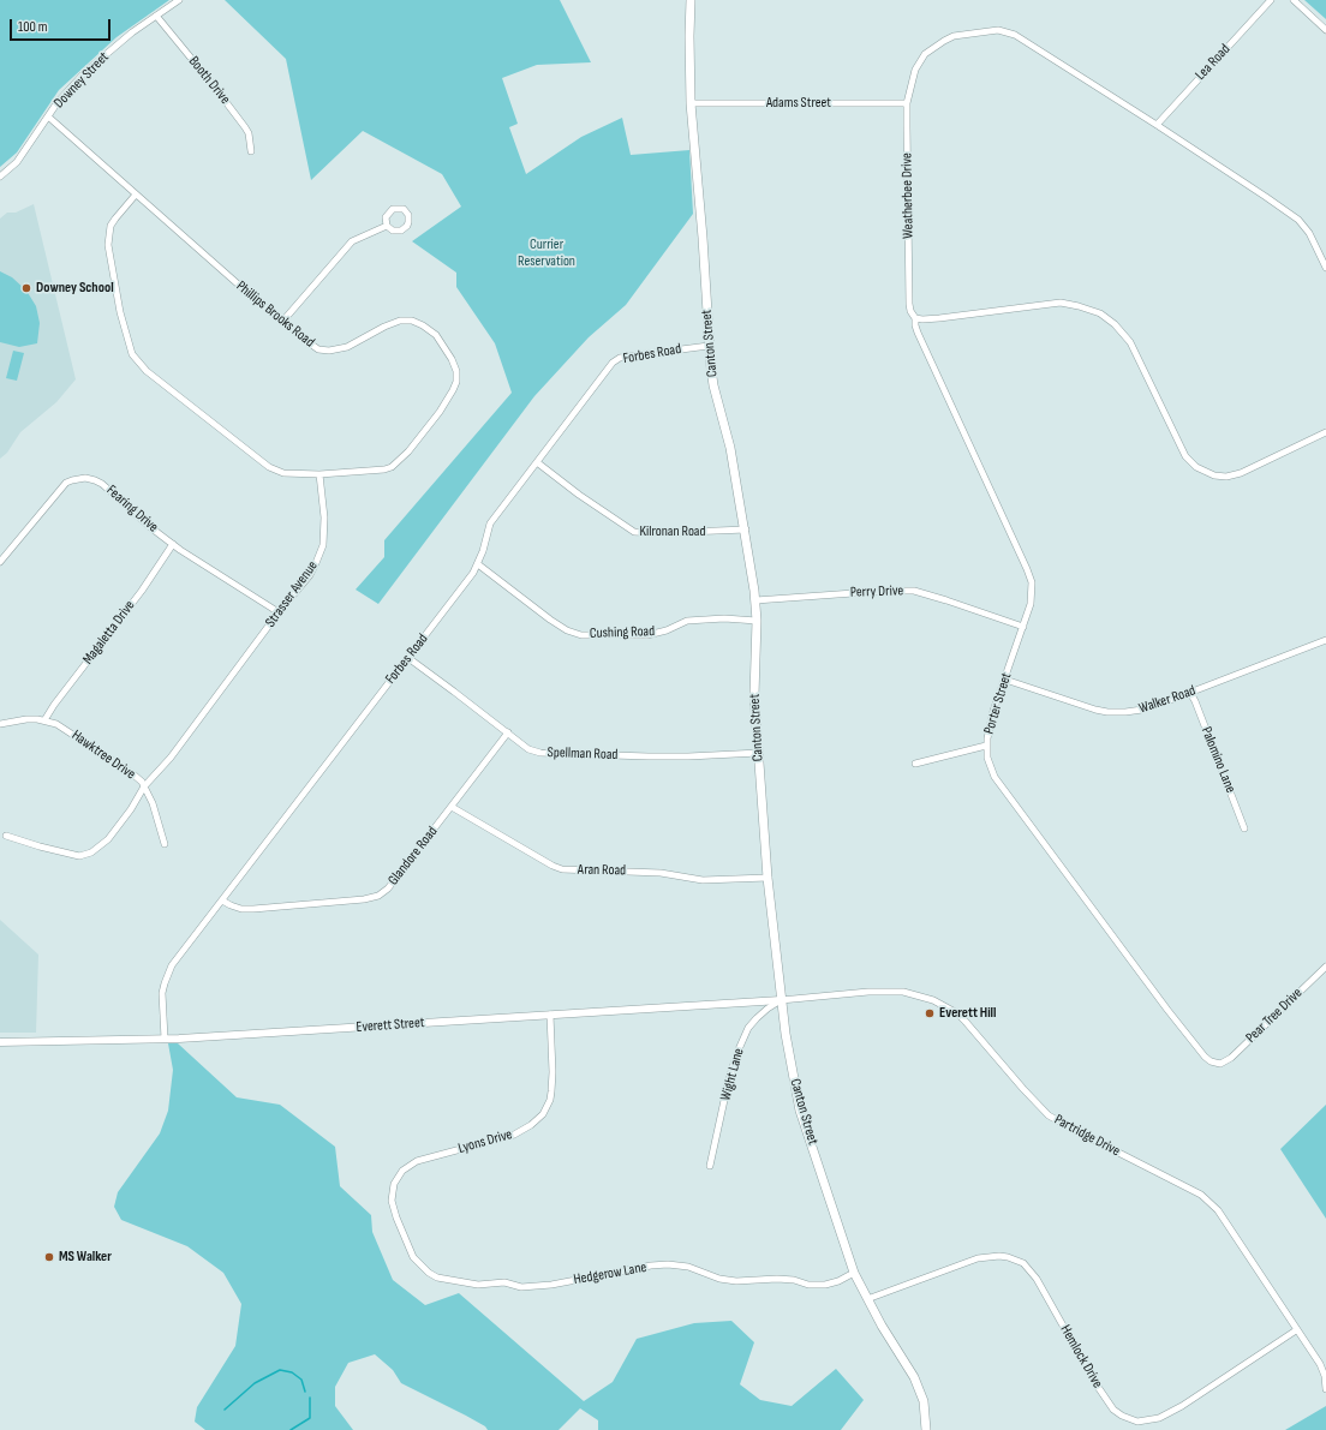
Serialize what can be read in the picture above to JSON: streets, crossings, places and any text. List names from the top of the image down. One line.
{"streets":{"main road":["Canton Street"],"street":["Lea Road","Downey Street","Booth Drive","Adams Street","Weatherbee Drive","Phillips Brooks Road","Forbes Road","Fearing Drive","Kilronan Road","Perry Drive","Strasser Avenue","Magaletta Drive","Cushing Road","Walker Road","Porter Street","Spellman Road","Hawktree Drive","Palomino Lane","Glandore Road","Aran Road","Pear Tree Drive","Everett Street","Wight Lane","Partridge Drive","Lyons Drive","Hedgerow Lane","Hemlock Drive"]},"crossings":[["Lea Road","Weatherbee Drive"],["Downey Street","Booth Drive"],["Downey Street","Phillips Brooks Road"],["Adams Street","Weatherbee Drive"],["Adams Street","Canton Street"],["Weatherbee Drive","Porter Street"],["Phillips Brooks Road","Strasser Avenue"],["Canton Street","Forbes Road"],["Canton Street","Kilronan Road"],["Canton Street","Perry Drive"],["Canton Street","Cushing Road"],["Canton Street","Spellman Road"],["Canton Street","Aran Road"],["Canton Street","Everett Street"],["Canton Street","Wight Lane"],["Canton Street","Partridge Drive"],["Canton Street","Hedgerow Lane"],["Canton Street","Hemlock Drive"],["Forbes Road","Kilronan Road"],["Forbes Road","Cushing Road"],["Forbes Road","Spellman Road"],["Forbes Road","Glandore Road"],["Forbes Road","Everett Street"],["Fearing Drive","Strasser Avenue"],["Fearing Drive","Magaletta Drive"],["Perry Drive","Porter Street"],["Strasser Avenue","Hawktree Drive"],["Magaletta Drive","Hawktree Drive"],["Walker Road","Porter Street"],["Walker Road","Palomino Lane"],["Porter Street","Pear Tree Drive"],["Spellman Road","Glandore Road"],["Glandore Road","Aran Road"],["Everett Street","Wight Lane"],["Everett Street","Partridge Drive"],["Everett Street","Lyons Drive"],["Wight Lane","Partridge Drive"],["Partridge Drive","Hemlock Drive"],["Lyons Drive","Hedgerow Lane"]],"parks":["Currier Reservation"],"places":["Downey School","Everett Hill","MS Walker"],"scale_bar":"100 m"}
